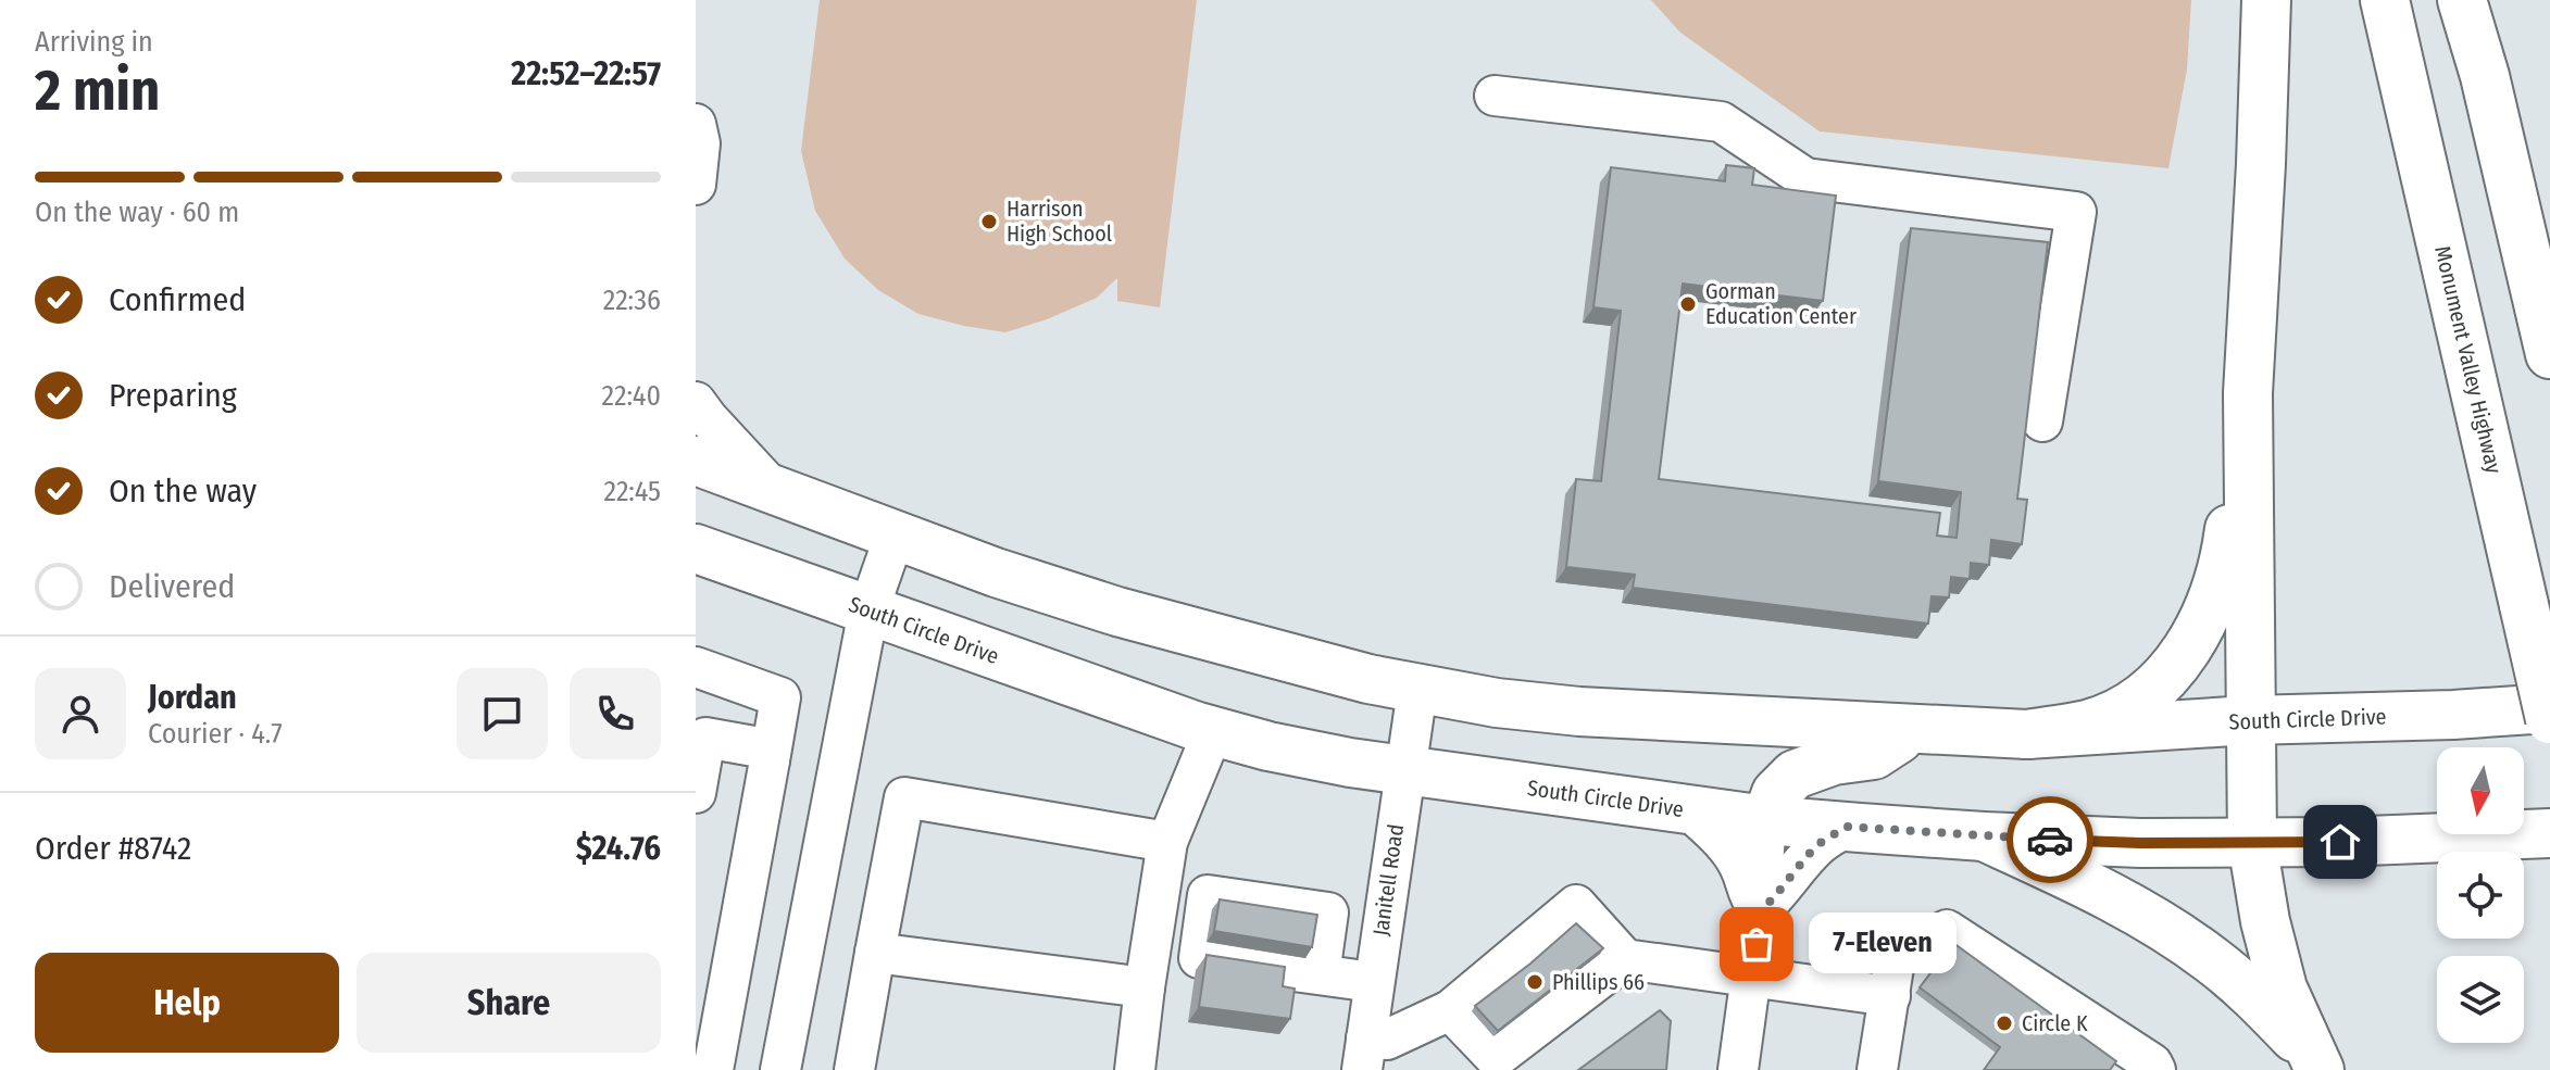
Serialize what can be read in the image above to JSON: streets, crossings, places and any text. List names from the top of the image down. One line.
{"streets":{"main road":["Monument Valley Highway","South Circle Drive"],"street":["Janitell Road"]},"crossings":[["South Circle Drive","Janitell Road"]],"places":["Harrison High School","Gorman Education Center","7-Eleven","Phillips 66","Circle K"],"north":"bottom","page":{"heading":["2 min","Arriving in","22:52–22:57"],"panel":["Jordan","Courier · 4.7","Order #8742","$24.76"],"bar":"On the way · 60 m","list":[["Confirmed","22:36"],["Preparing","22:40"],["On the way","22:45"],"Delivered"],"bubble":"7-Eleven","buttons":["Help","Share"]}}
